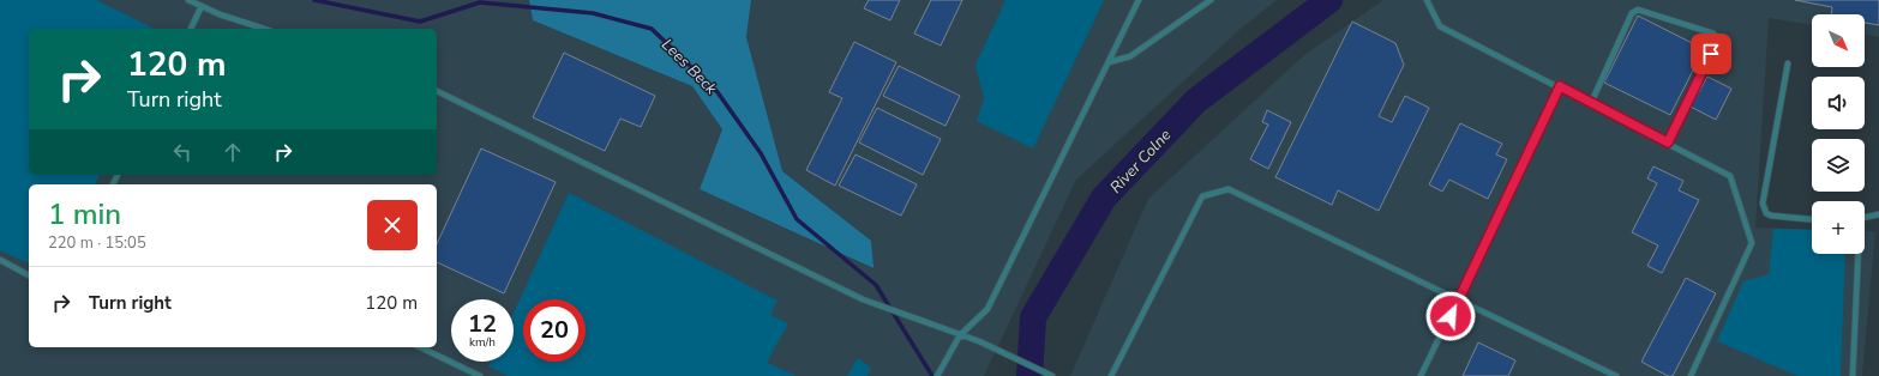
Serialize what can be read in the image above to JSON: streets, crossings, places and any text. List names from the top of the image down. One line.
{"water":["Lees Beck","River Colne"],"north":"bottom right","page":{"map_buttons":"+","turn":["120 m","Turn right"],"heading":["1 min","220 m · 15:05"],"list":[{"name":"Turn right","value":"120 m"}],"speed":"12 km/h","limit":"20"}}
